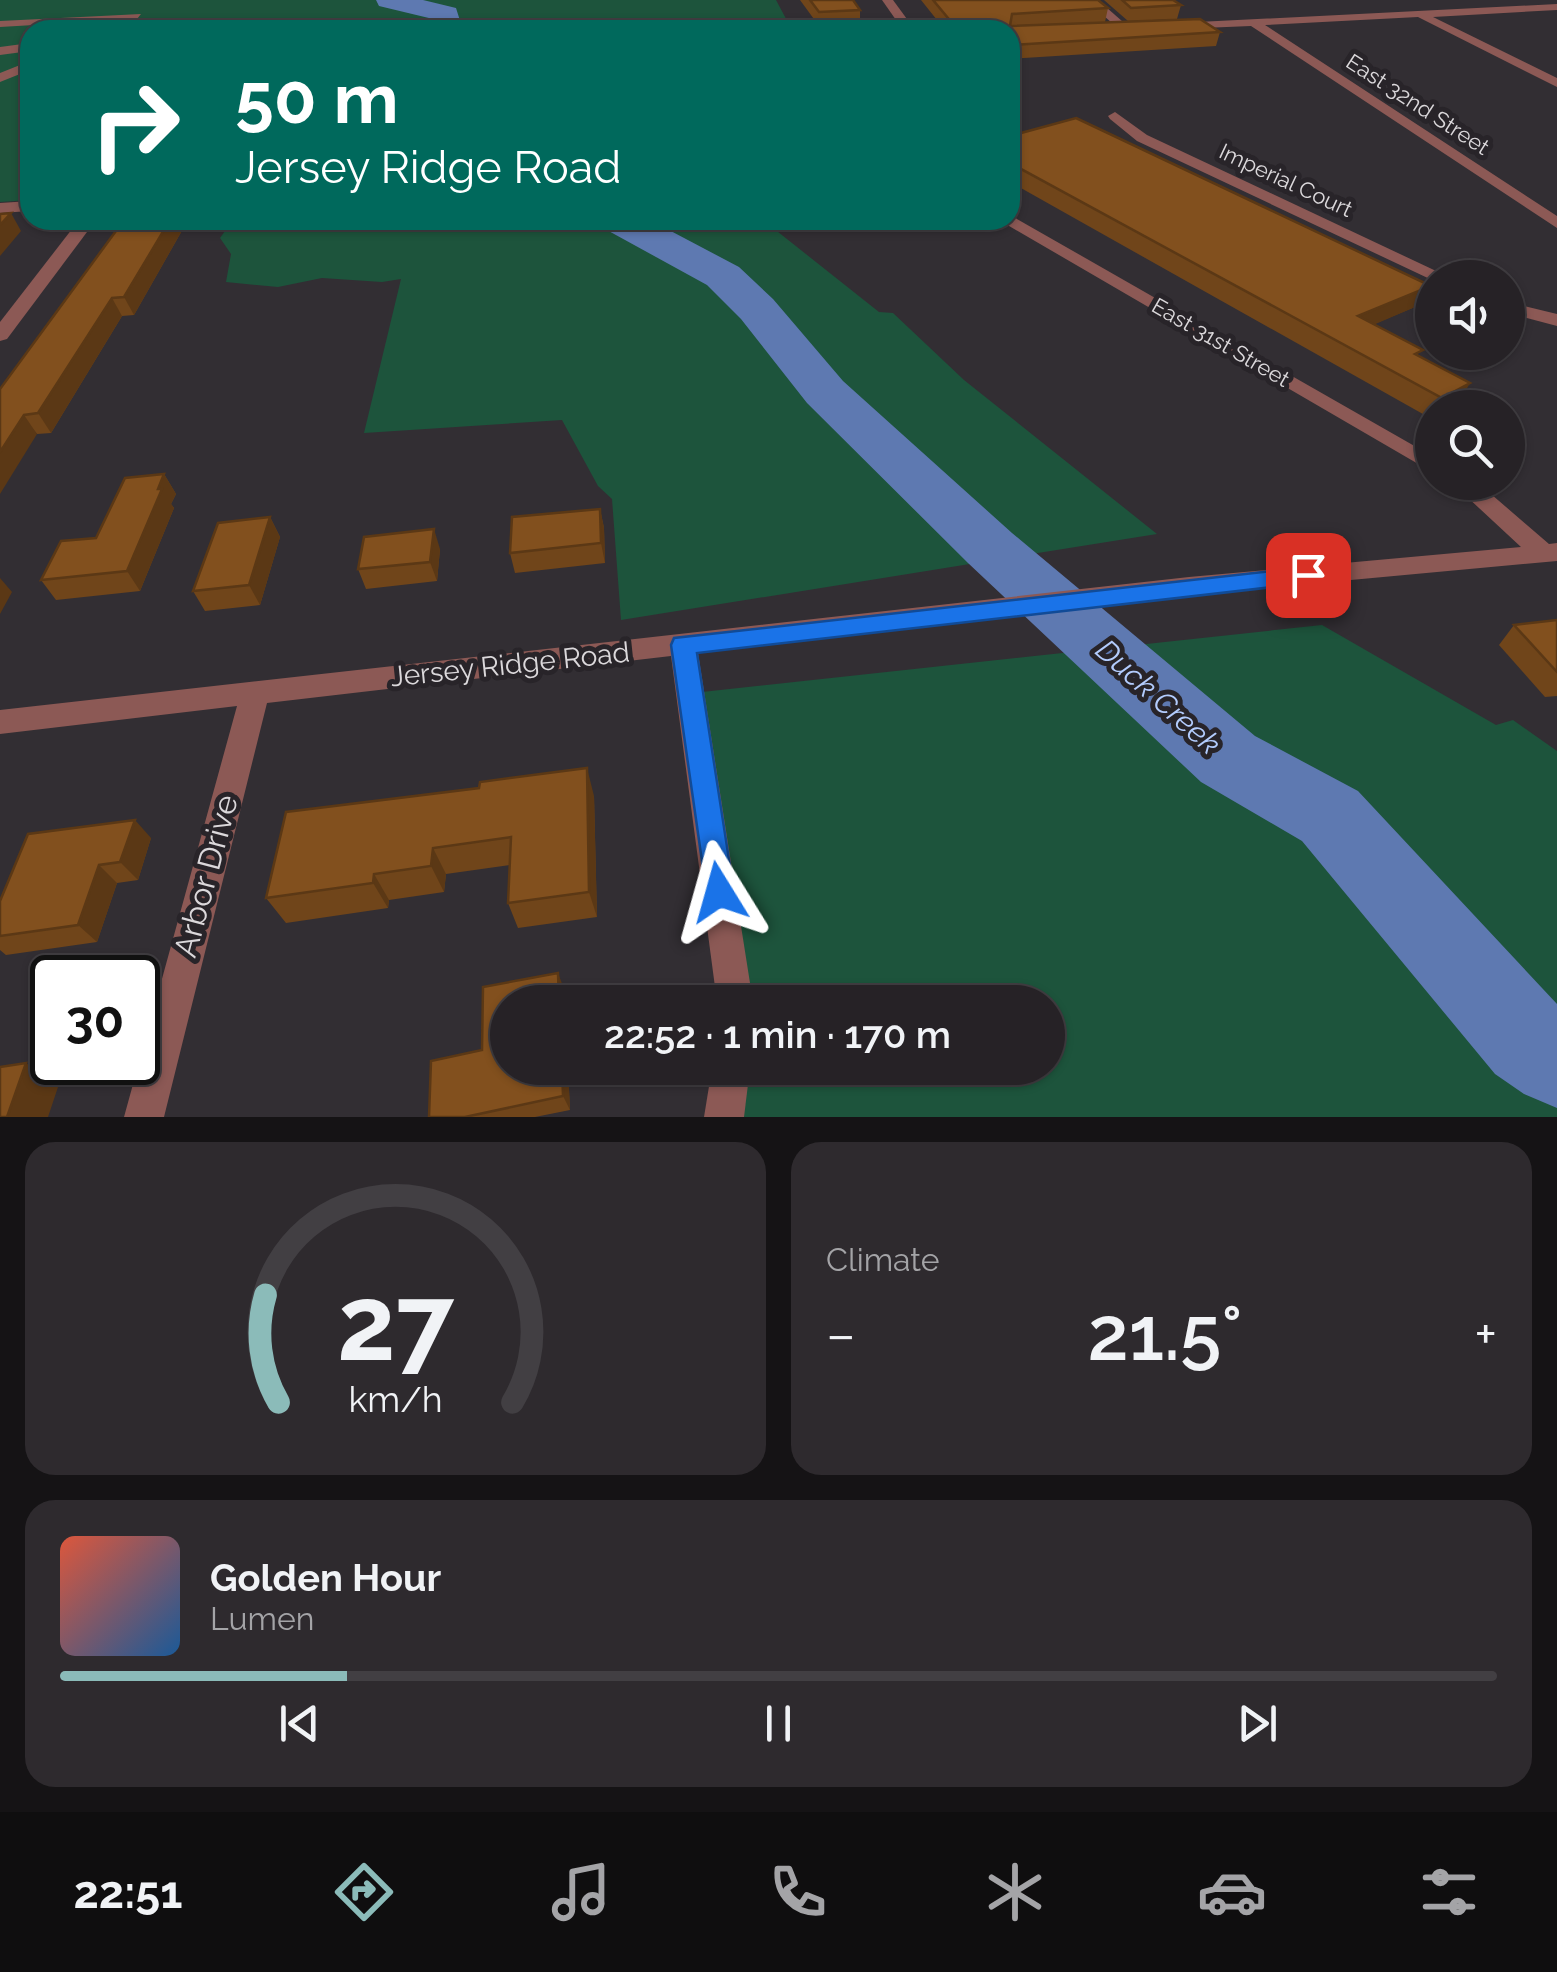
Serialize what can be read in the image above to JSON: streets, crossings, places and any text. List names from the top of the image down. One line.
{"streets":{"street":["East 32nd Street","Imperial Court","East 31st Street","Jersey Ridge Road","Arbor Drive"]},"crossings":[["Jersey Ridge Road","Arbor Drive"]],"water":["Duck Creek"],"page":{"turn":["50 m","Jersey Ridge Road"],"limit":"30","trip":"22:52 · 1 min · 170 m","tile":"Climate","heat":["−","21.5°","+"],"song":["Golden Hour","Lumen"],"tabs":"22:51","gauge":["27","km/h"]}}
